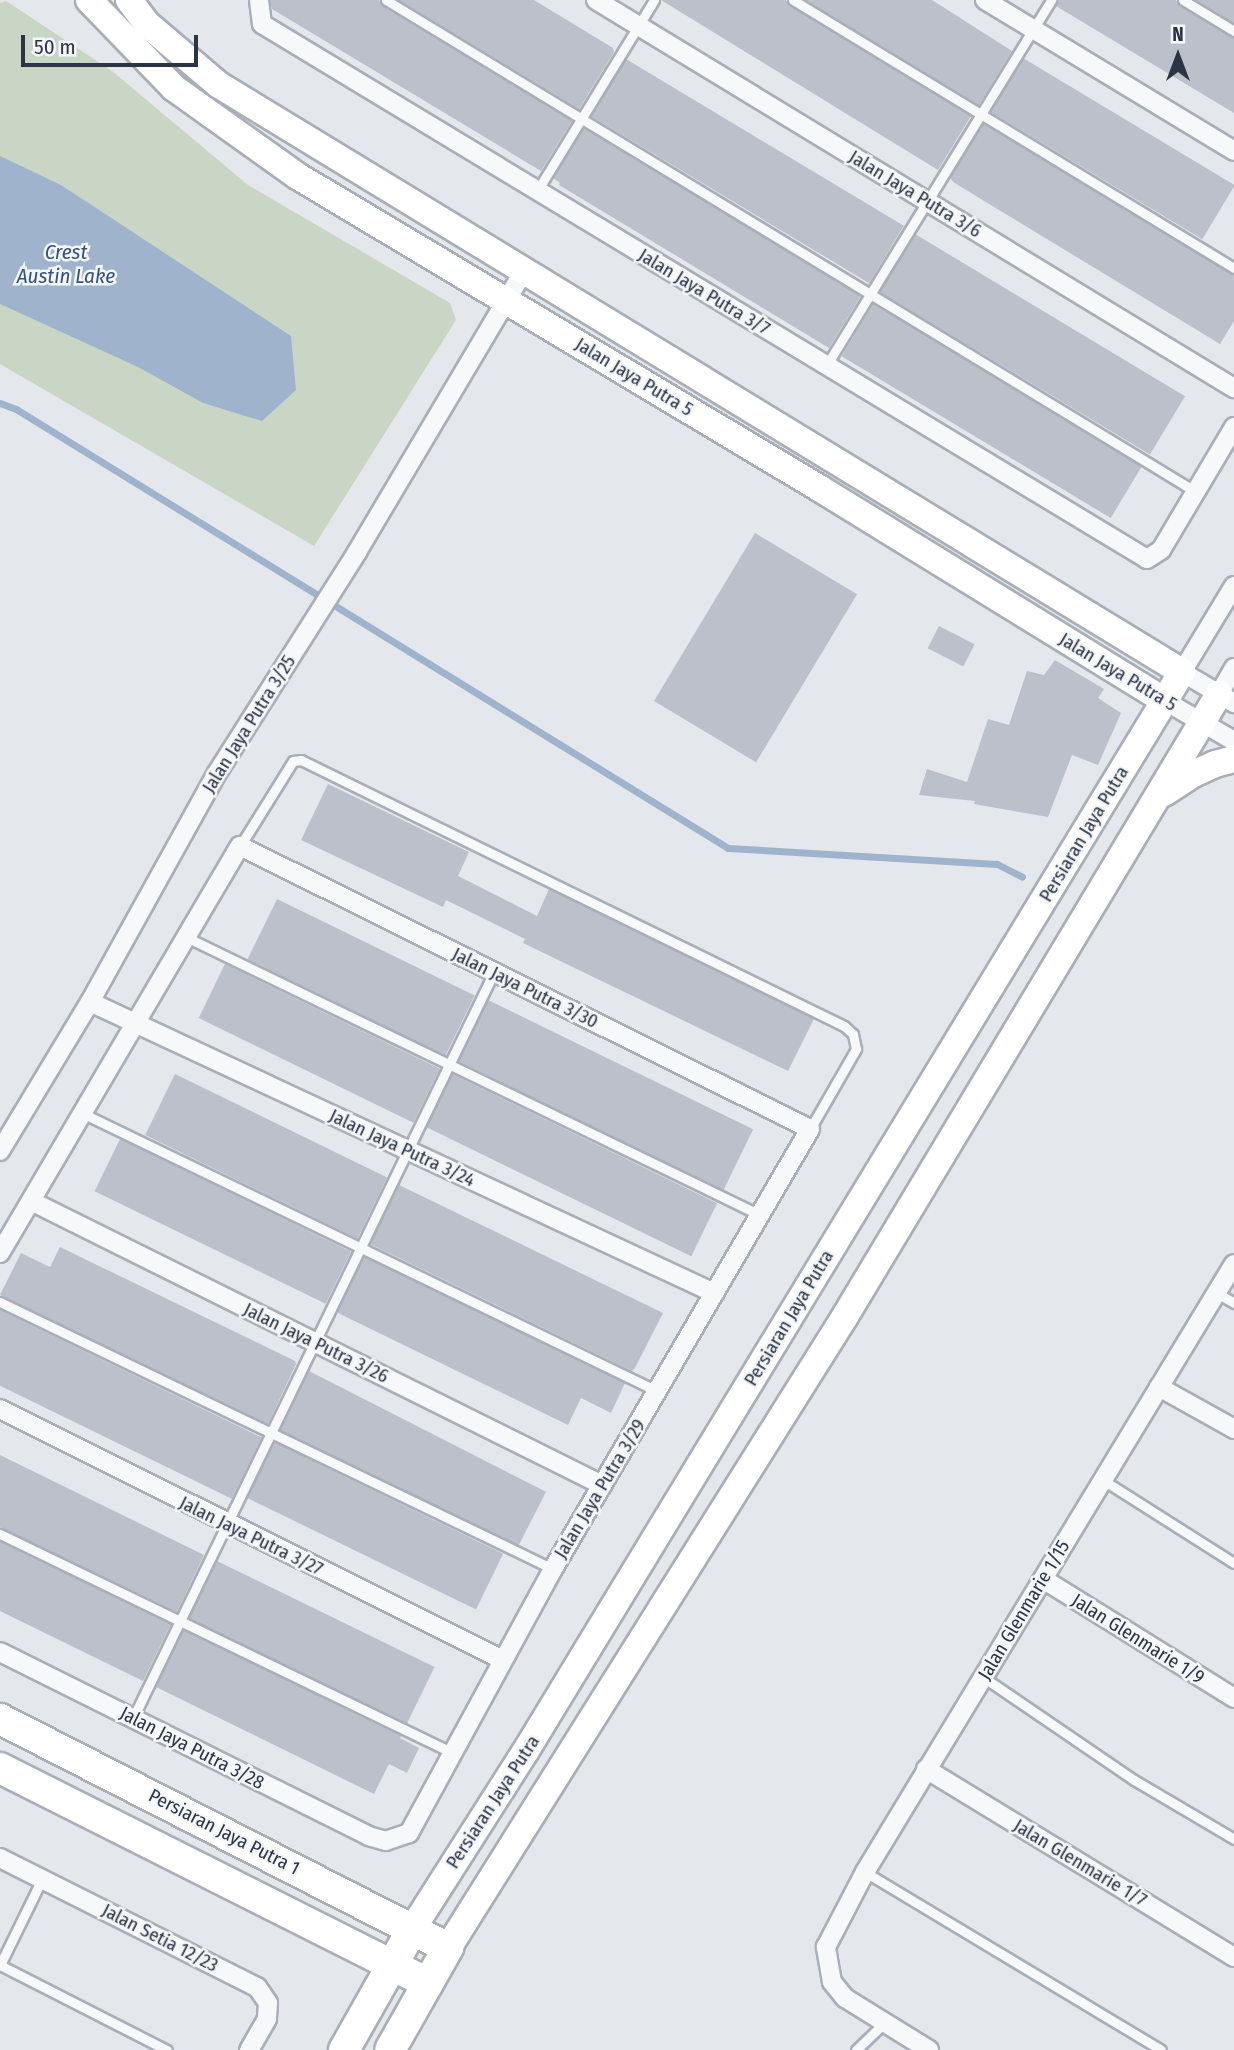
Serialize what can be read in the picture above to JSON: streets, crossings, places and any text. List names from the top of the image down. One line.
{"streets":{"main road":["Persiaran Jaya Putra","Persiaran Jaya Putra 1"],"street":["Jalan Jaya Putra 3/6","Jalan Jaya Putra 3/7","Jalan Jaya Putra 5","Jalan Jaya Putra 3/25","Jalan Jaya Putra 3/30","Jalan Jaya Putra 3/24","Jalan Jaya Putra 3/26","Jalan Jaya Putra 3/29","Jalan Jaya Putra 3/27","Jalan Glenmarie 1/15","Jalan Glenmarie 1/9","Jalan Jaya Putra 3/28","Jalan Glenmarie 1/7","Jalan Setia 12/23"]},"crossings":[["Jalan Jaya Putra 5","Jalan Jaya Putra 3/25"],["Jalan Jaya Putra 5","Persiaran Jaya Putra"],["Jalan Jaya Putra 3/25","Jalan Jaya Putra 3/24"],["Persiaran Jaya Putra","Persiaran Jaya Putra 1"],["Jalan Jaya Putra 3/30","Jalan Jaya Putra 3/29"],["Jalan Jaya Putra 3/24","Jalan Jaya Putra 3/29"],["Jalan Jaya Putra 3/26","Jalan Jaya Putra 3/29"],["Jalan Jaya Putra 3/29","Jalan Jaya Putra 3/27"],["Jalan Jaya Putra 3/29","Jalan Jaya Putra 3/28"],["Jalan Glenmarie 1/15","Jalan Glenmarie 1/9"],["Jalan Glenmarie 1/15","Jalan Glenmarie 1/7"]],"water":["Crest Austin Lake"],"scale_bar":"50 m","north":"top"}
